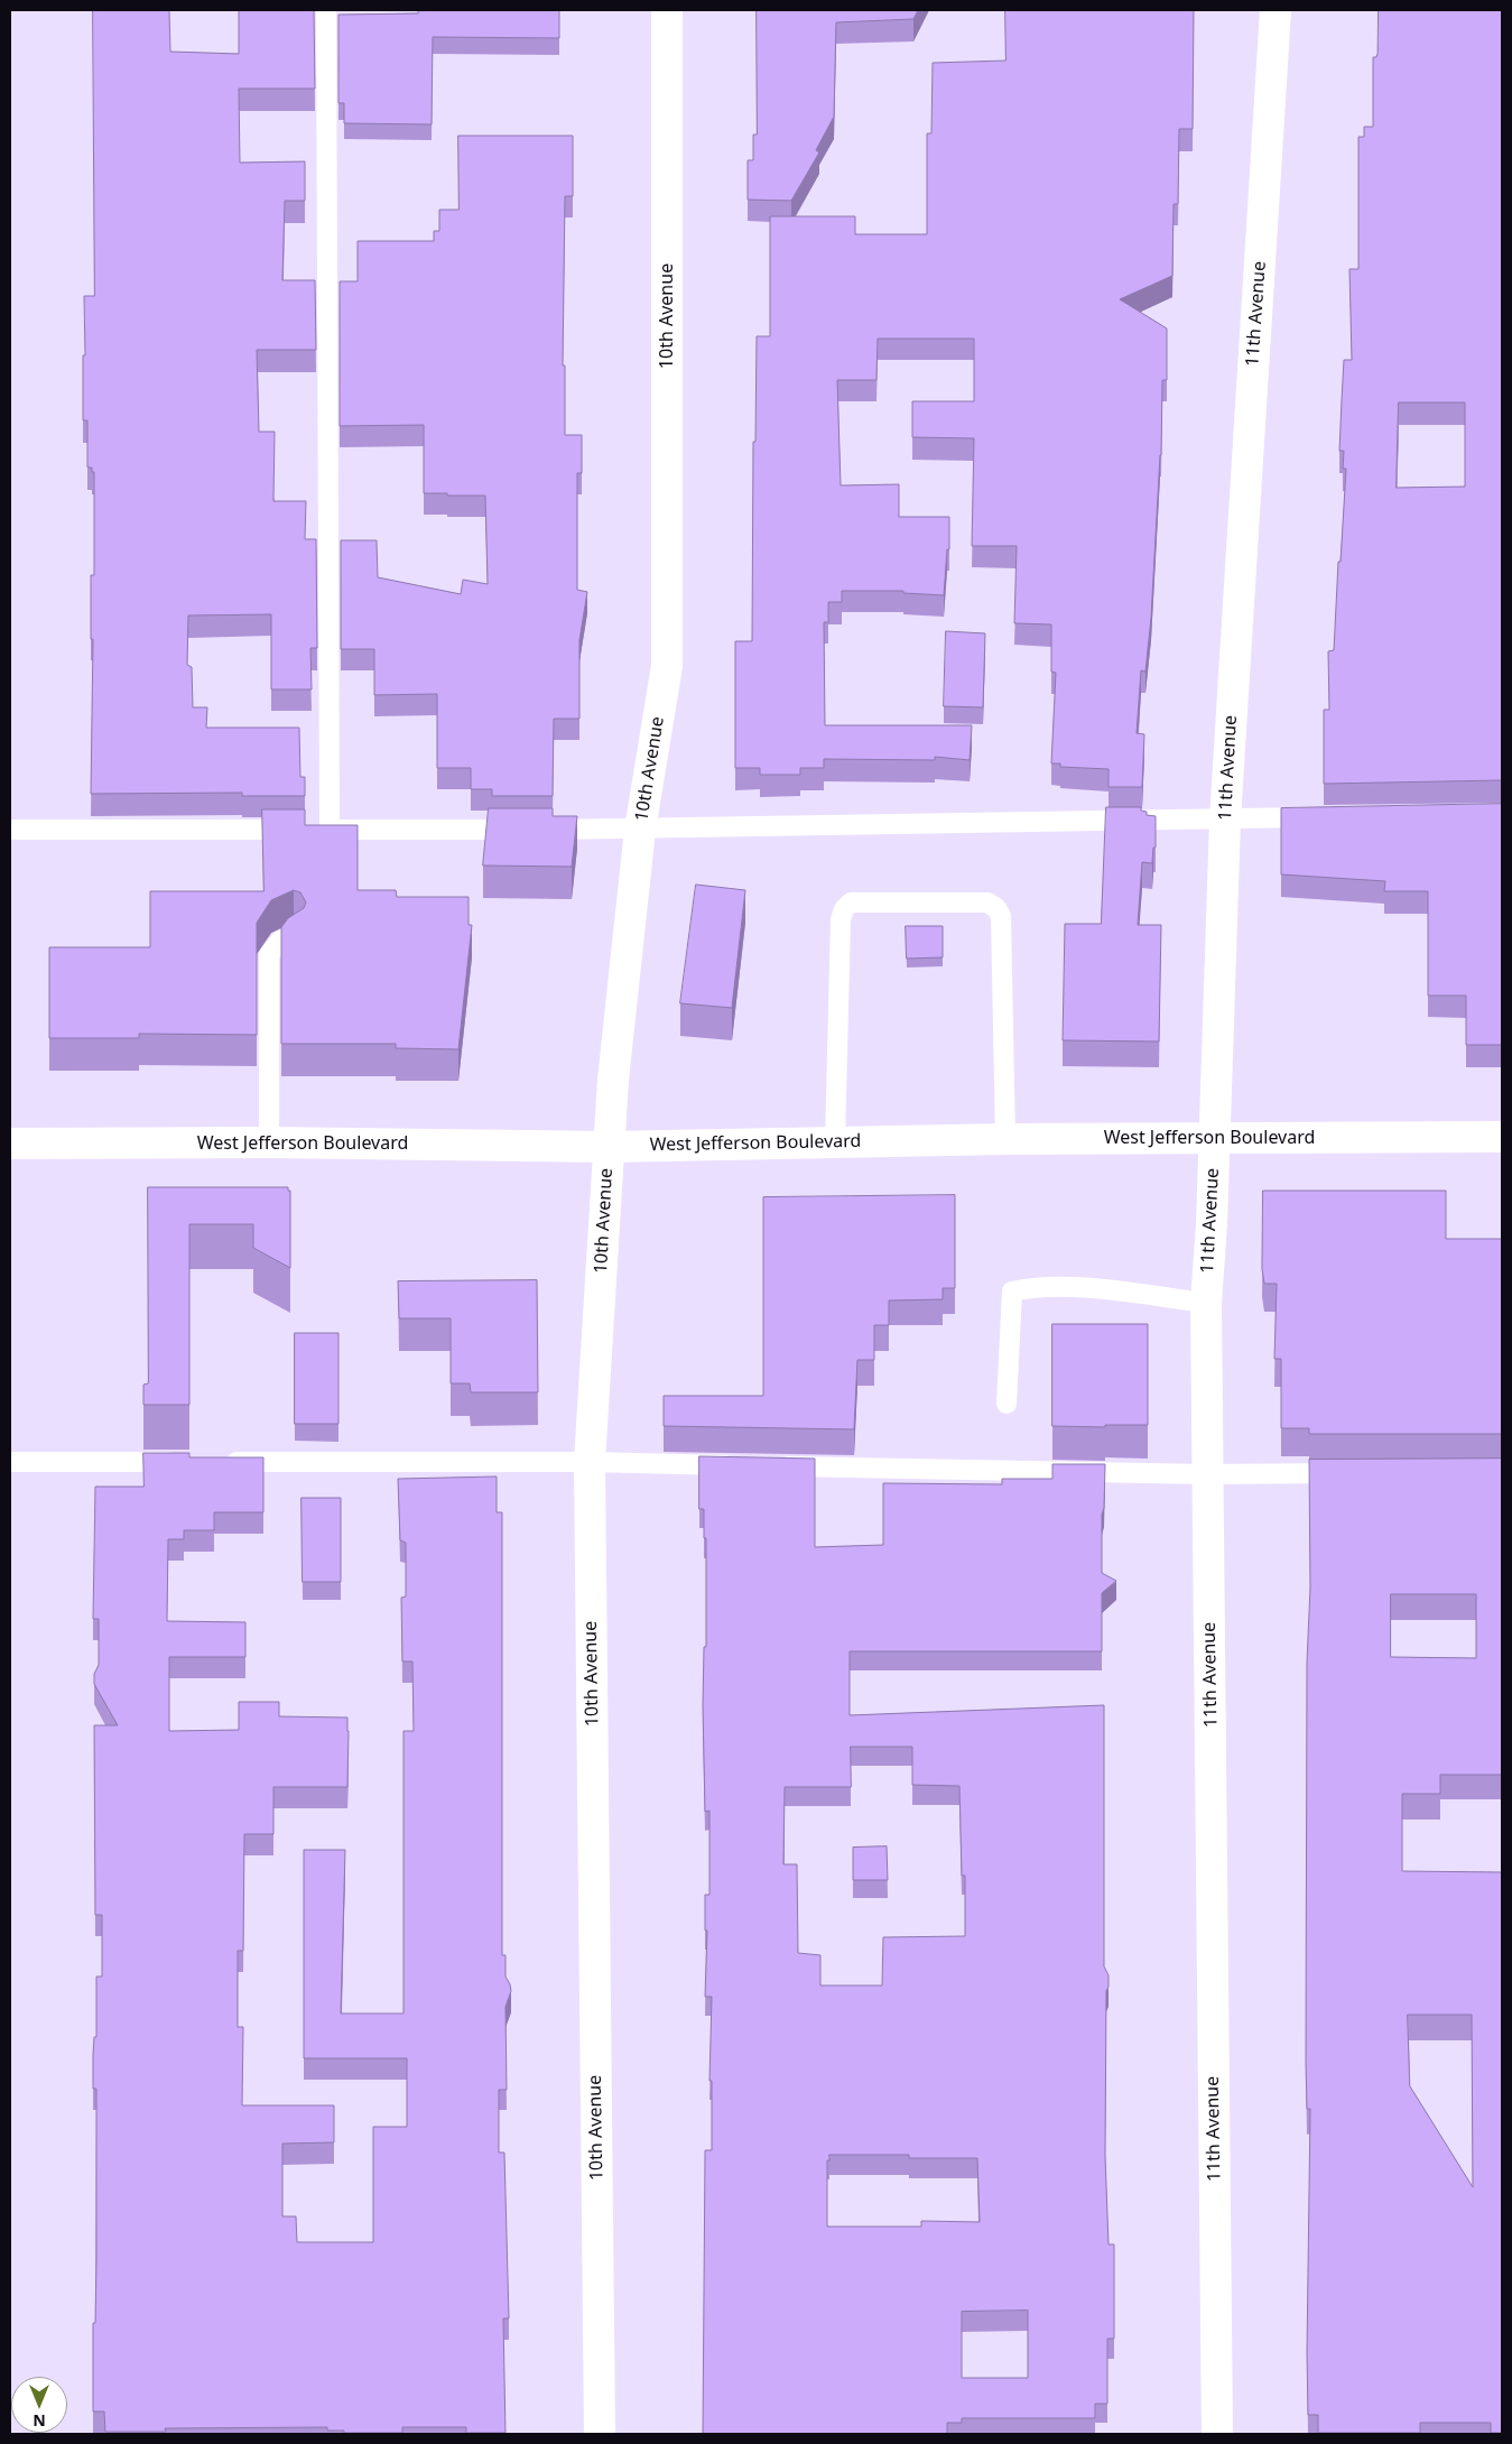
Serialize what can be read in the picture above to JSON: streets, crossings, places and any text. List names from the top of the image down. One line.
{"streets":{"street":["11th Avenue","10th Avenue","West Jefferson Boulevard"]},"crossings":[["11th Avenue","West Jefferson Boulevard"],["10th Avenue","West Jefferson Boulevard"]],"north":"bottom"}
